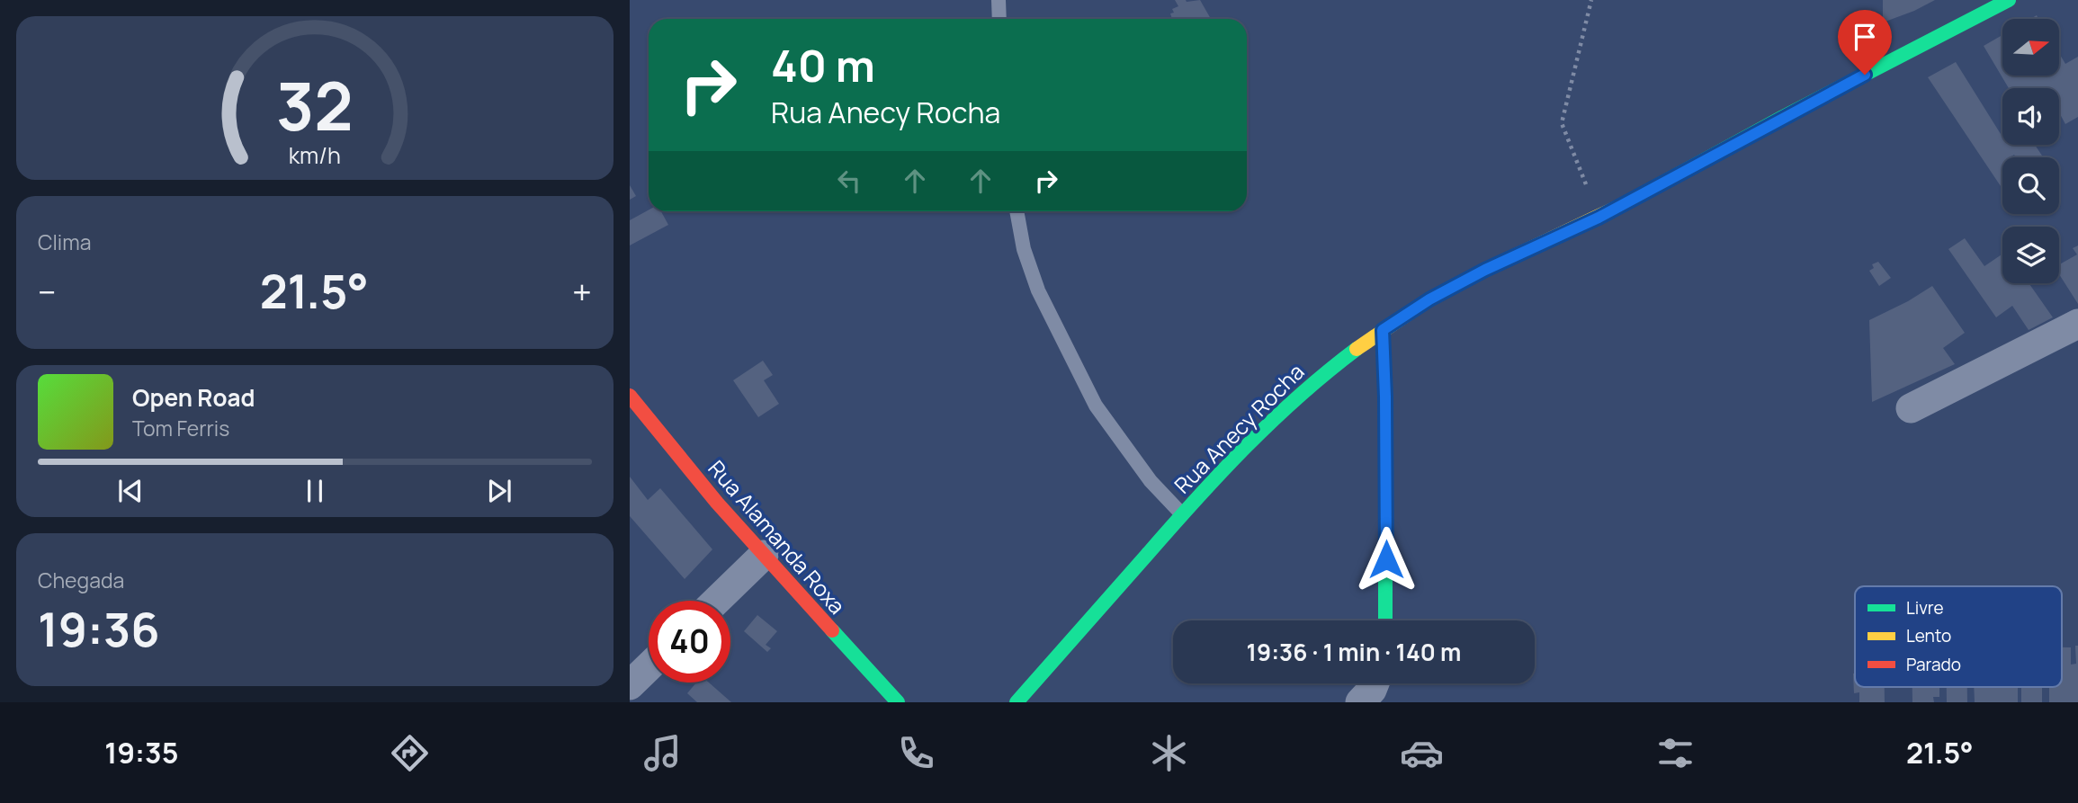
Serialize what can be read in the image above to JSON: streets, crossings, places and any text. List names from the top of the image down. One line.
{"streets":{"street":["Rua Anecy Rocha","Rua Alamanda Roxa"]},"legend":["Livre","Lento","Parado"],"north":"right","page":{"turn":["40 m","Rua Anecy Rocha"],"tile":["Clima",["Chegada","19:36"]],"heat":["−","21.5°","+"],"song":["Open Road","Tom Ferris"],"limit":"40","trip":"19:36 · 1 min · 140 m","tabs":["19:35","21.5°"],"gauge":["32","km/h"]}}
